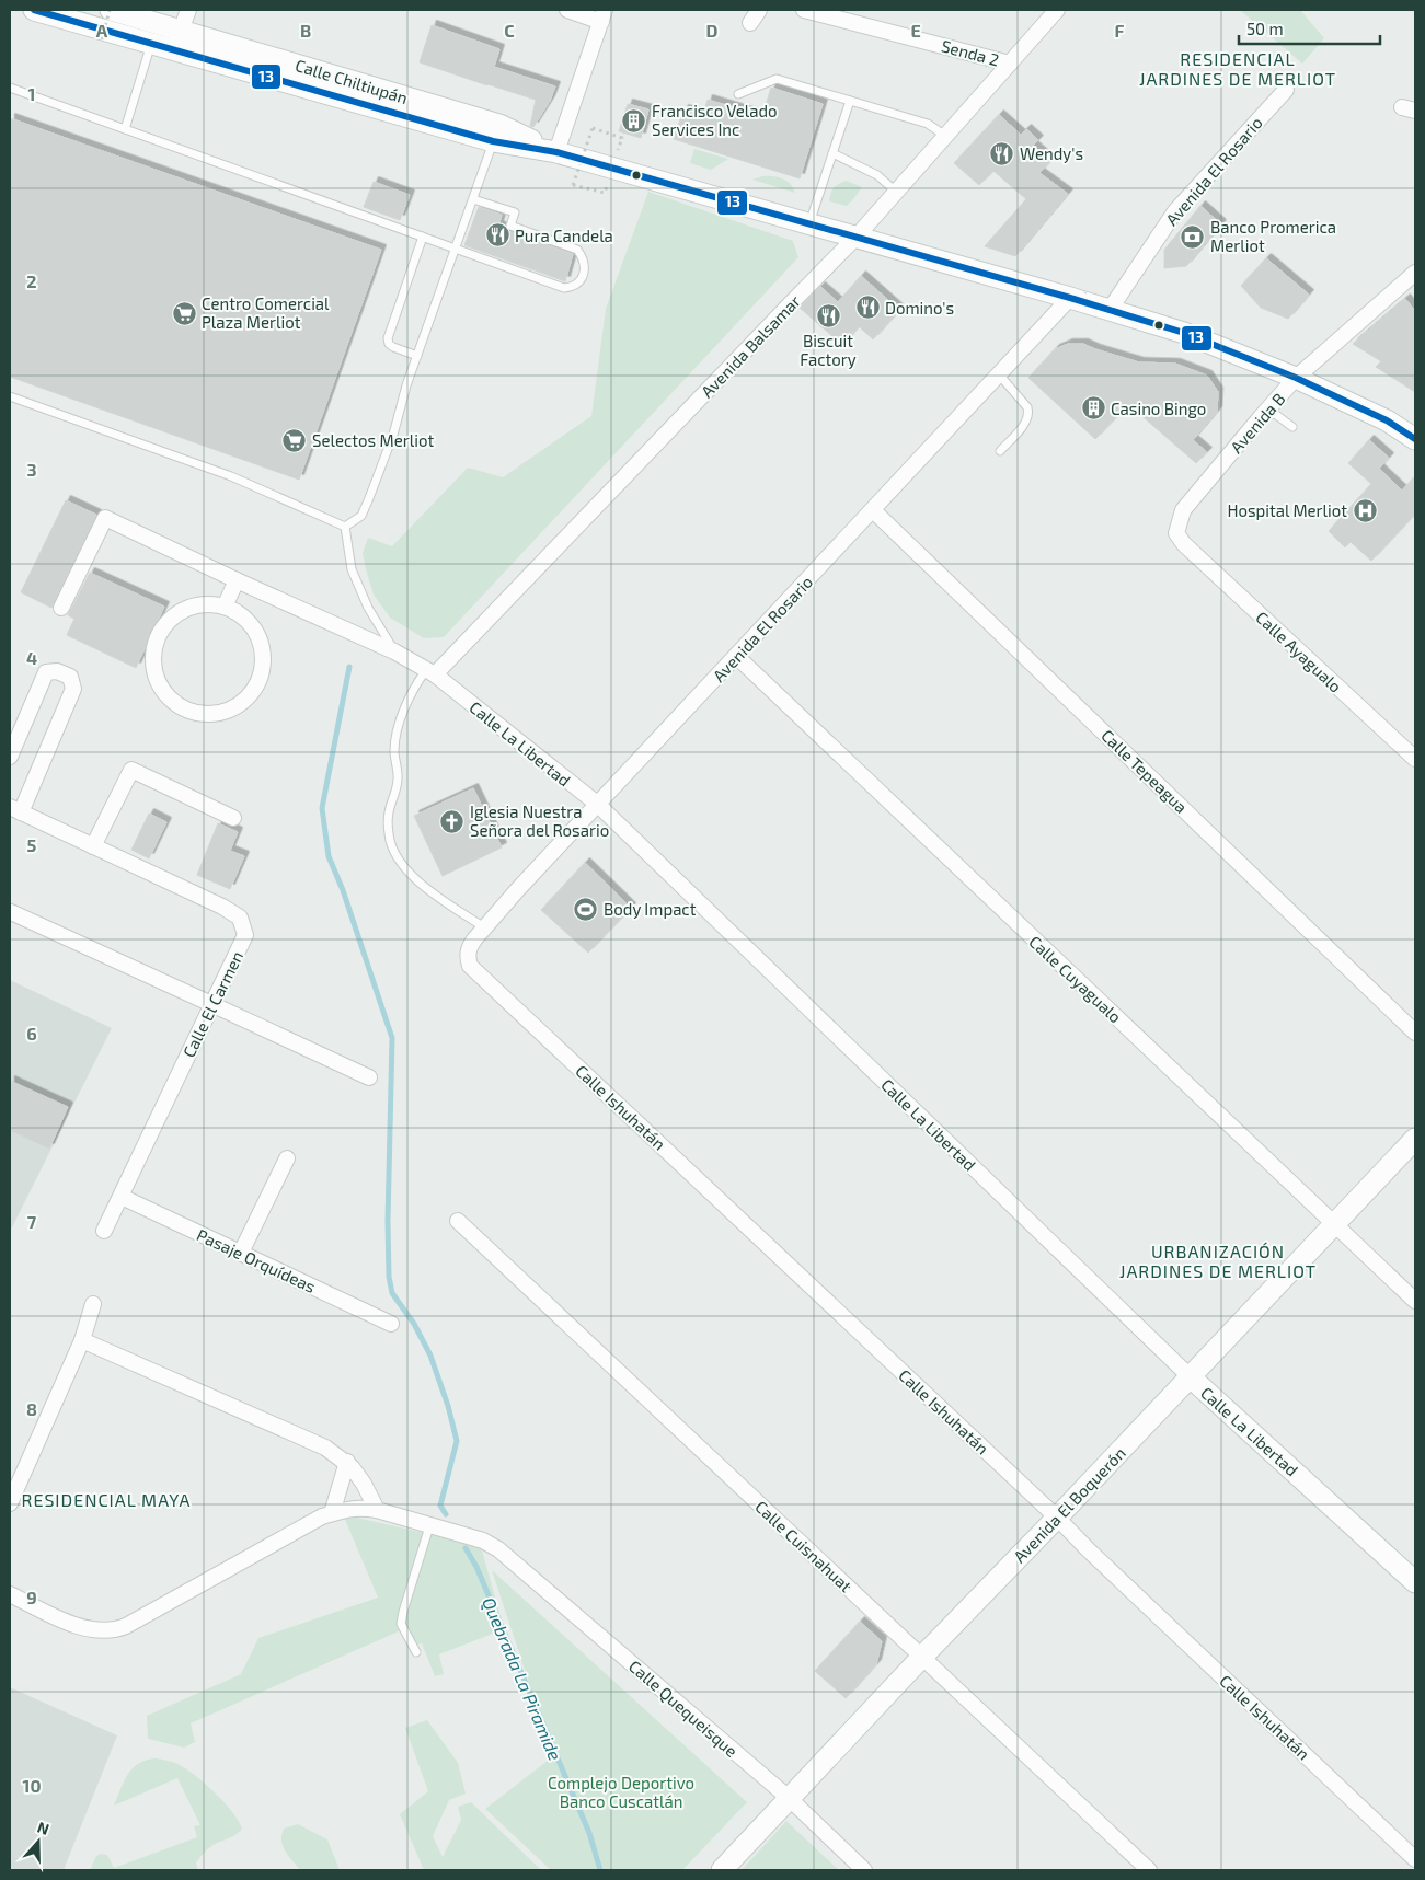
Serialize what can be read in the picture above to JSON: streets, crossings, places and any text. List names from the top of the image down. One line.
{"streets":{"main road":["Calle Chiltiupán","Calle La Libertad","Avenida El Boquerón"],"street":["Senda 2","Avenida El Rosario","Avenida Balsamar","Avenida B","Calle Ayagualo","Calle Tepeagua","Calle Cuyagualo","Calle El Carmen","Calle Ishuhatán","Pasaje Orquídeas","Calle Cuisnahuat","Calle Quequeisque"]},"crossings":[["Senda 2","Avenida Balsamar"],["Calle Chiltiupán","Avenida El Rosario"],["Calle Chiltiupán","Avenida Balsamar"],["Calle Chiltiupán","Avenida B"],["Avenida El Rosario","Calle La Libertad"],["Avenida El Rosario","Calle Tepeagua"],["Avenida El Rosario","Calle Cuyagualo"],["Avenida El Rosario","Calle Ishuhatán"],["Avenida Balsamar","Calle La Libertad"],["Avenida B","Calle Ayagualo"],["Calle La Libertad","Avenida El Boquerón"],["Calle Cuyagualo","Avenida El Boquerón"],["Calle El Carmen","Pasaje Orquídeas"],["Calle Ishuhatán","Avenida El Boquerón"],["Avenida El Boquerón","Calle Cuisnahuat"],["Avenida El Boquerón","Calle Quequeisque"]],"districts":["RESIDENCIAL JARDINES DE MERLIOT","URBANIZACIÓN JARDINES DE MERLIOT","RESIDENCIAL MAYA"],"water":["Quebrada La Piramide"],"parks":["Complejo Deportivo Banco Cuscatlán"],"places":{"building":["Francisco Velado Services Inc","Casino Bingo"],"restaurant":["Wendy's","Pura Candela","Domino's","Biscuit Factory"],"bank":["Banco Promerica Merliot"],"supermarket":["Centro Comercial Plaza Merliot","Selectos Merliot"],"hospital":["Hospital Merliot"],"church":["Iglesia Nuestra Señora del Rosario"],"sports":["Body Impact"]},"lines":["transit line 13"],"scale_bar":"50 m","north":"top","grid":{"columns":["A","B","C","D","E","F"],"rows":["1","2","3","4","5","6","7","8","9","10"]}}
